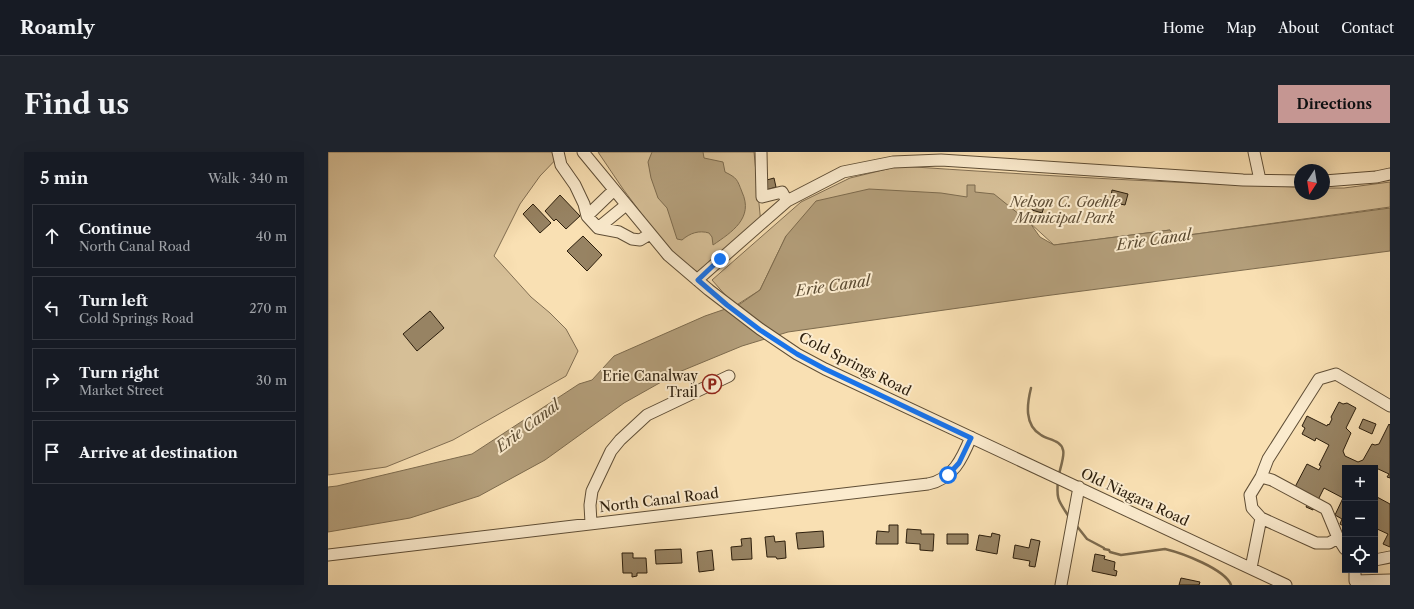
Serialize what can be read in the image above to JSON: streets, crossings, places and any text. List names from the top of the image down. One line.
{"streets":{"street":["Cold Springs Road","Old Niagara Road","North Canal Road"]},"crossings":[["Cold Springs Road","Old Niagara Road"],["Cold Springs Road","North Canal Road"],["Old Niagara Road","North Canal Road"]],"water":["Erie Canal"],"parks":["Nelson C. Goehle Municipal Park"],"places":{"parking":["Erie Canalway Trail"]},"north":"bottom","page":{"header":"Roamly","nav":["Home","Map","About","Contact"],"buttons":"Directions","title":"Find us","heading":["5 min","Walk · 340 m"],"list":[["Continue","North Canal Road","40 m"],["Turn left","Cold Springs Road","270 m"],["Turn right","Market Street","30 m"],"Arrive at destination"],"map_buttons":["+","−"]}}
